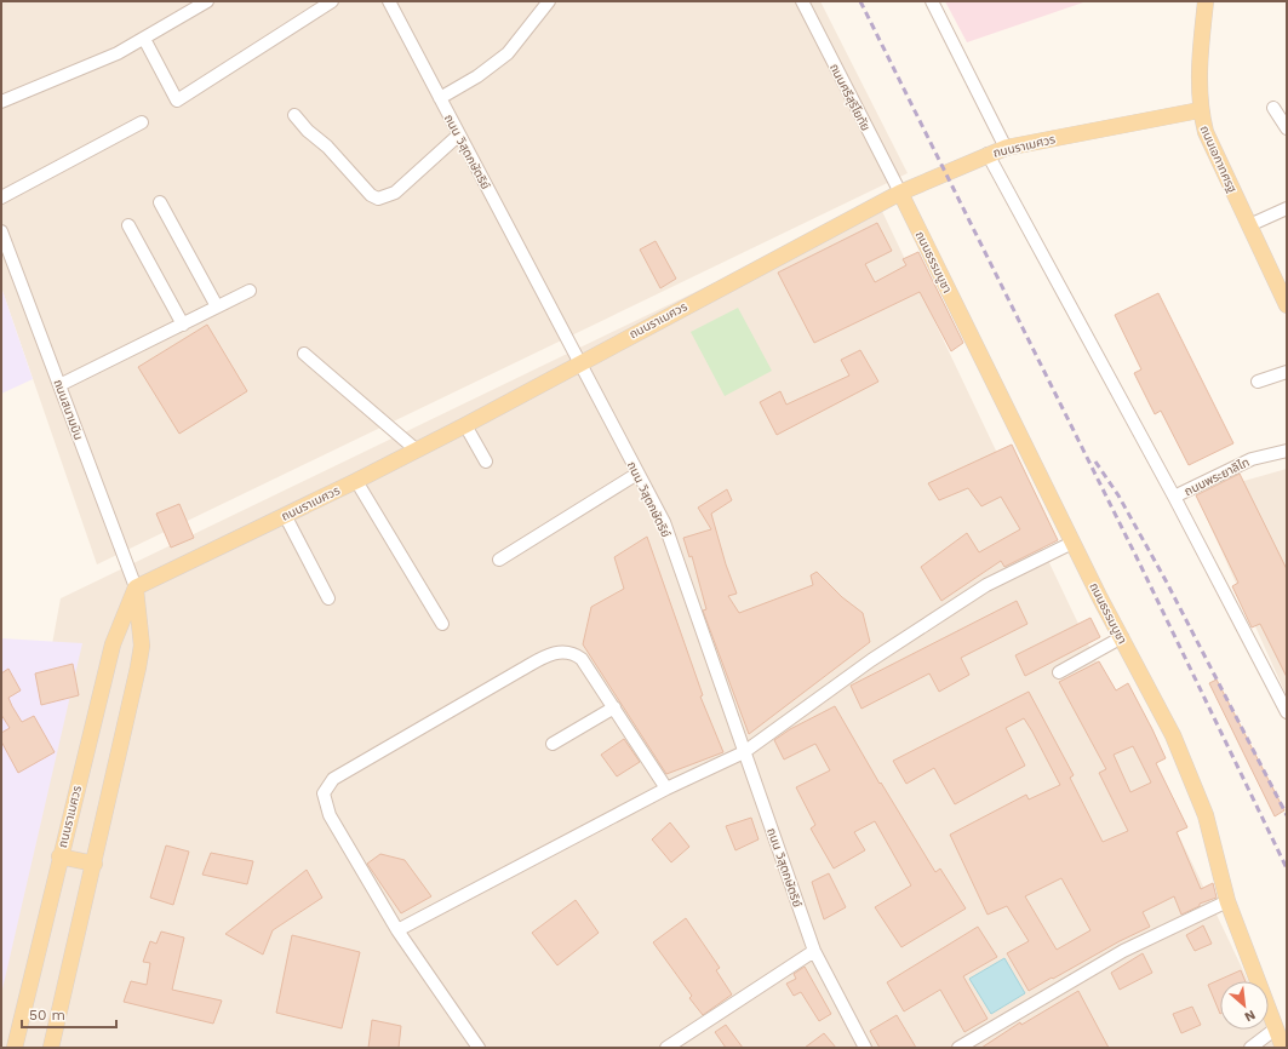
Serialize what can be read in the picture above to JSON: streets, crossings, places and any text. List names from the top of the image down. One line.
{"streets":{"main road":["ถนนราเมศวร","ถนนเอกาทศรฐ","ถนนธรรมบูชา"],"street":["ถนนศรีสุริโยทัย","ถนน วิสุตกษัตริย์","ถนนสนามบิน","ถนนพระยาลิไท"]},"crossings":[["ถนนศรีสุริโยทัย","ถนนราเมศวร"],["ถนนศรีสุริโยทัย","ถนนธรรมบูชา"],["ถนนราเมศวร","ถนน วิสุตกษัตริย์"],["ถนนราเมศวร","ถนนเอกาทศรฐ"],["ถนนราเมศวร","ถนนธรรมบูชา"],["ถนนราเมศวร","ถนนสนามบิน"]],"scale_bar":"50 m","north":"bottom right"}
